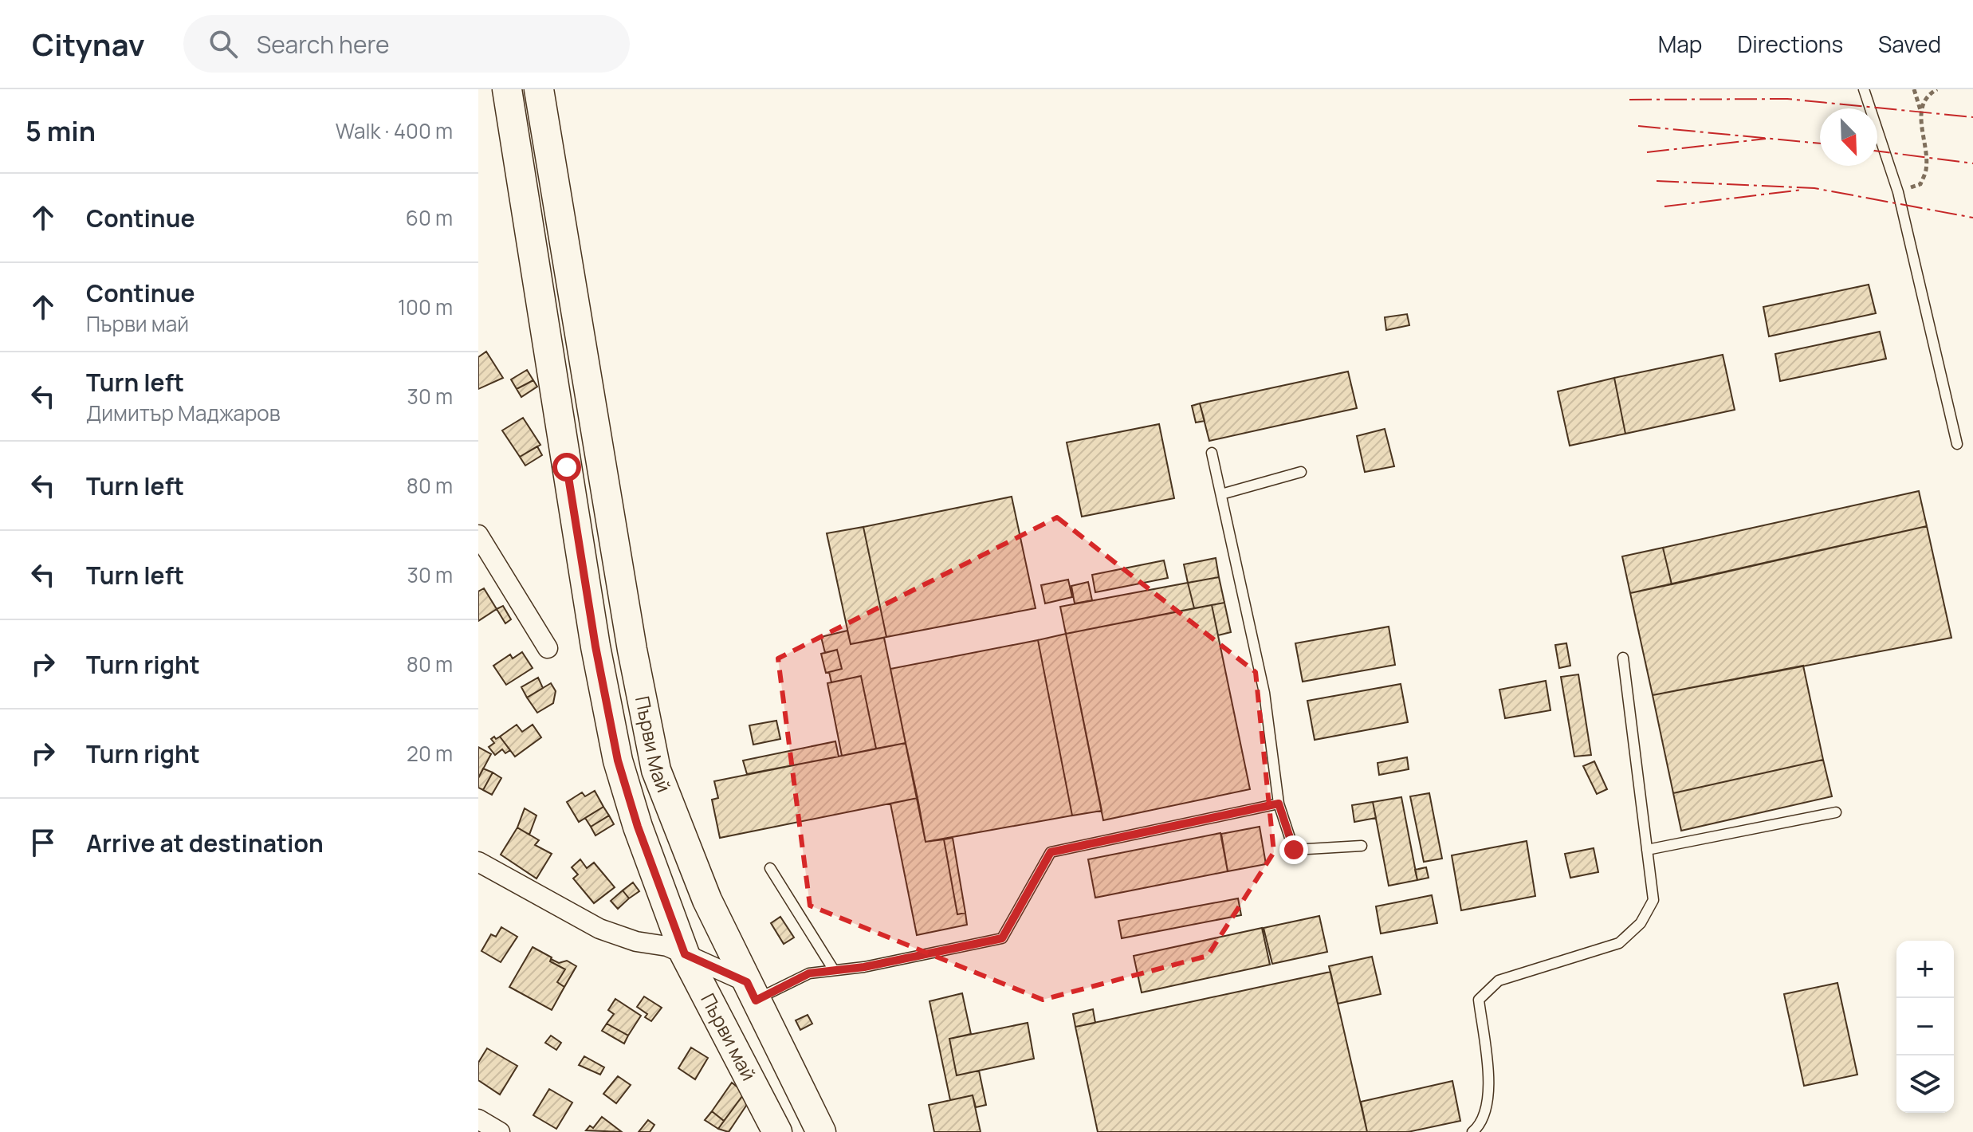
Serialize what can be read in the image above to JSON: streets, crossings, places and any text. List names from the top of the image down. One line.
{"streets":{"main road":["Първи Май","Първи май"]},"north":"bottom right","page":{"header":"Citynav","search":"Search here","nav":["Map","Directions","Saved"],"heading":["5 min","Walk · 400 m"],"list":[["Continue","60 m"],["Continue","Първи май","100 m"],["Turn left","Димитър Маджаров","30 m"],["Turn left","80 m"],["Turn left","30 m"],["Turn right","80 m"],["Turn right","20 m"],"Arrive at destination"],"map_buttons":["+","−"]}}
